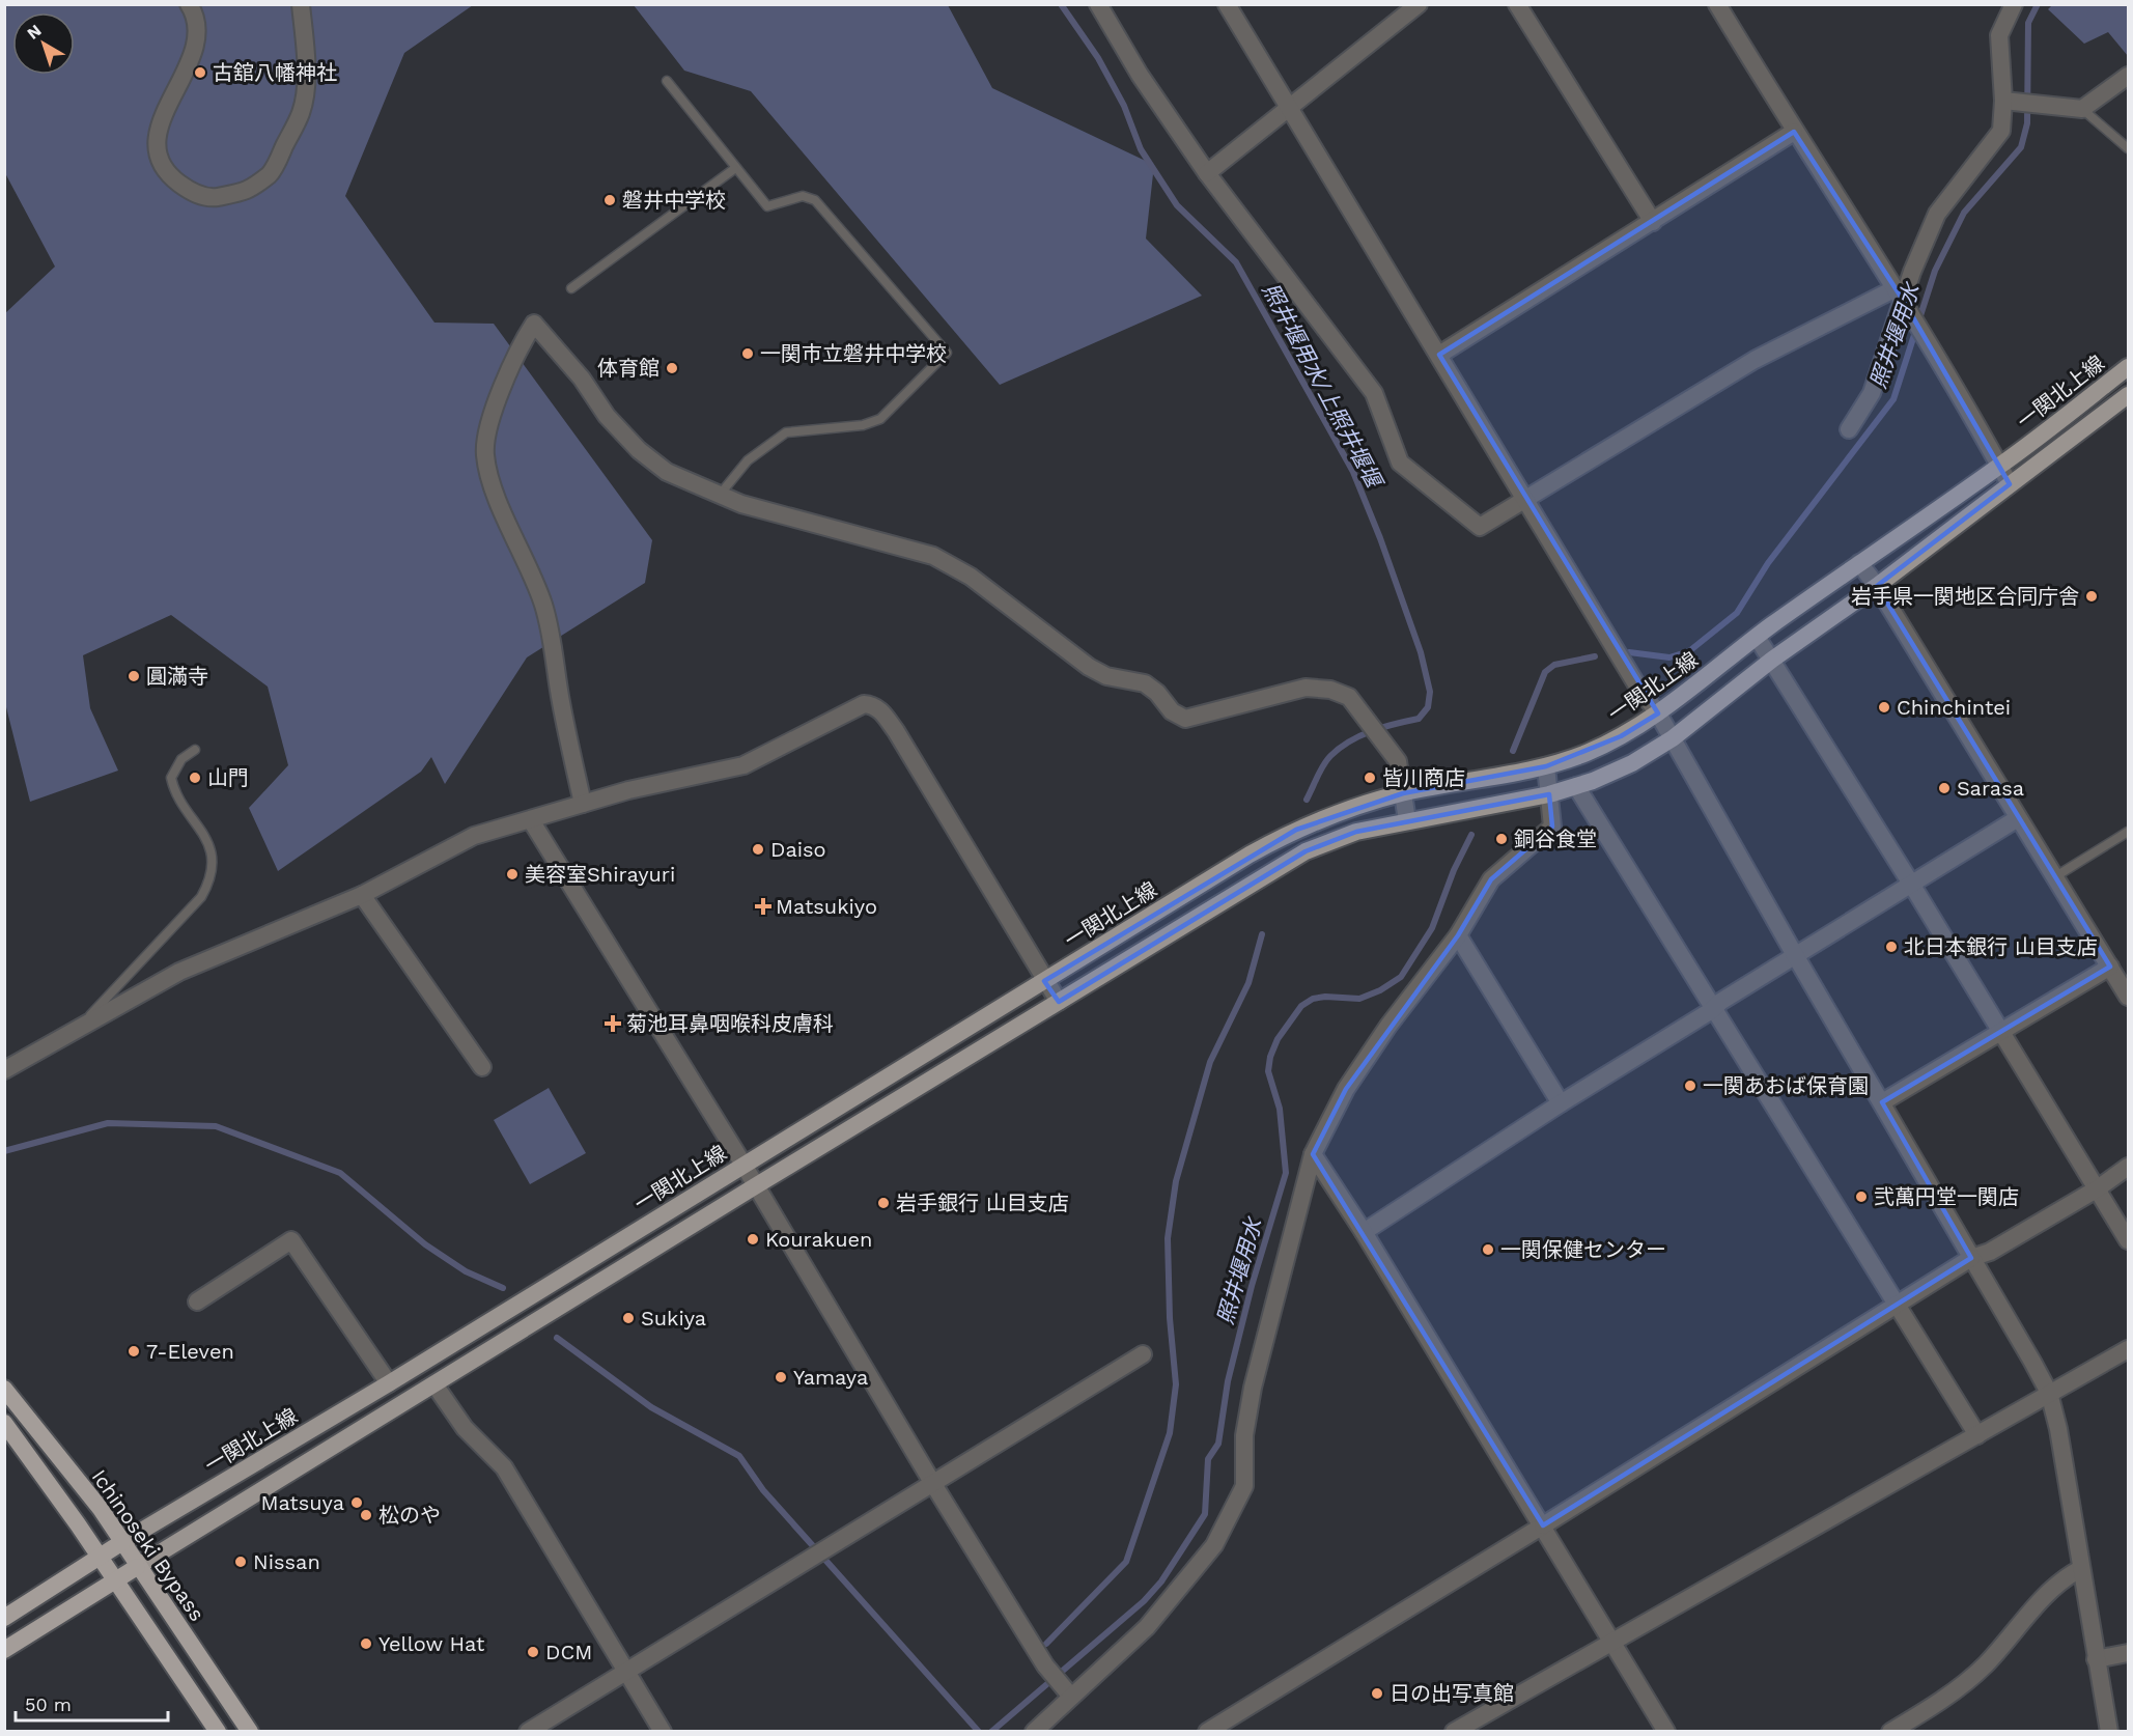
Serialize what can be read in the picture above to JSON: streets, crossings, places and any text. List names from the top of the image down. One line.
{"streets":{"highway":["Ichinoseki Bypass"],"main road":["一関北上線"]},"crossings":[["一関北上線","Ichinoseki Bypass"]],"water":["照井堰用水","照井堰用水/上照井堰堰"],"places":{"other":["古舘八幡神社","磐井中学校","一関市立磐井中学校","体育館","岩手県一関地区合同庁舎","圓滿寺","Chinchintei","山門","皆川商店","Sarasa","銅谷食堂","Daiso","美容室Shirayuri","北日本銀行 山目支店","一関あおば保育園","弐萬円堂一関店","岩手銀行 山目支店","Kourakuen","一関保健センター","Sukiya","7-Eleven","Yamaya","Matsuya","松のや","Nissan","Yellow Hat","DCM","日の出写真館"],"health":["Matsukiyo","菊池耳鼻咽喉科皮膚科"]},"scale_bar":"50 m","north":"top left"}
